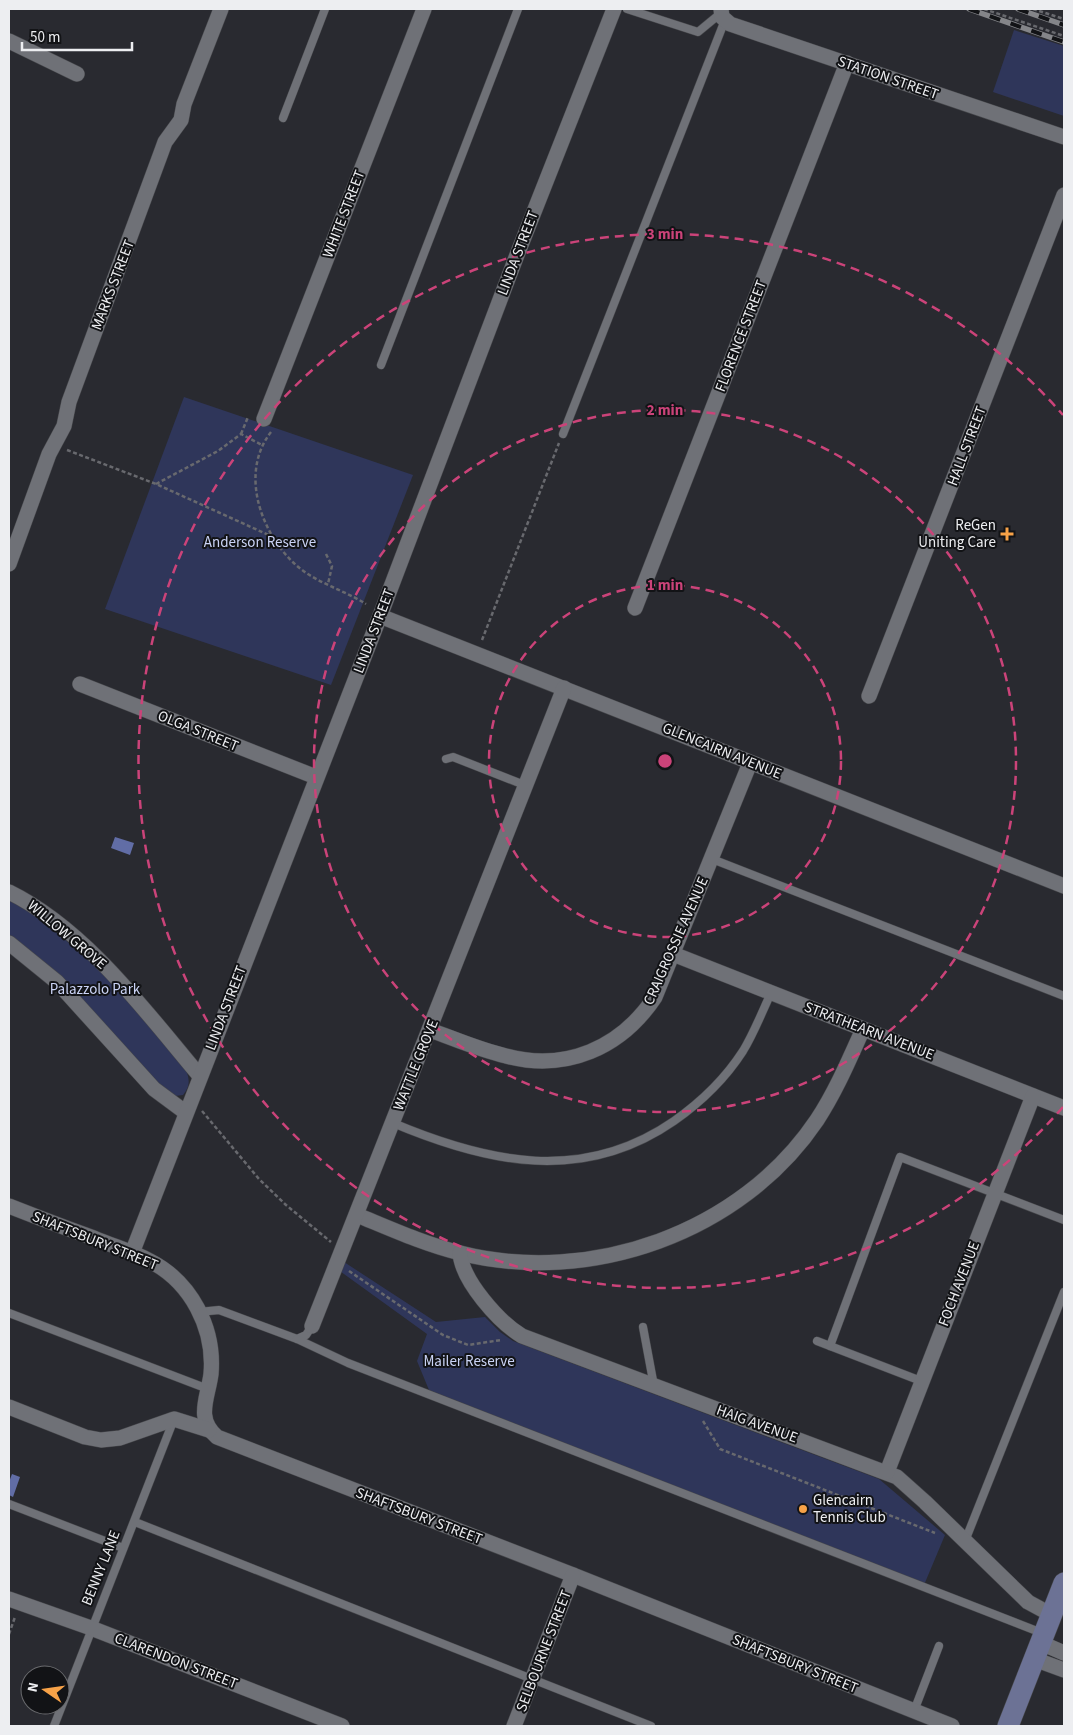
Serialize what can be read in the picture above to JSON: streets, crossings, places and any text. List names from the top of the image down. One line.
{"streets":{"street":["STATION STREET","WHITE STREET","LINDA STREET","MARKS STREET","FLORENCE STREET","HALL STREET","OLGA STREET","GLENCAIRN AVENUE","WILLOW GROVE","CRAIGROSSIE AVENUE","STRATHEARN AVENUE","WATTLE GROVE","SHAFTSBURY STREET","FOCH AVENUE","HAIG AVENUE","SELBOURNE STREET","CLARENDON STREET"],"lane":["BENNY LANE"]},"crossings":[["STATION STREET","FLORENCE STREET"],["LINDA STREET","OLGA STREET"],["LINDA STREET","GLENCAIRN AVENUE"],["LINDA STREET","WILLOW GROVE"],["LINDA STREET","SHAFTSBURY STREET"],["GLENCAIRN AVENUE","CRAIGROSSIE AVENUE"],["GLENCAIRN AVENUE","WATTLE GROVE"],["CRAIGROSSIE AVENUE","STRATHEARN AVENUE"],["CRAIGROSSIE AVENUE","WATTLE GROVE"],["STRATHEARN AVENUE","FOCH AVENUE"],["SHAFTSBURY STREET","SELBOURNE STREET"],["FOCH AVENUE","HAIG AVENUE"],["BENNY LANE","CLARENDON STREET"]],"parks":["Anderson Reserve","Palazzolo Park","Mailer Reserve"],"places":{"health":["ReGen Uniting Care"],"other":["Glencairn Tennis Club"]},"scale_bar":"50 m","north":"left","rings":["3 min","2 min","1 min"]}
